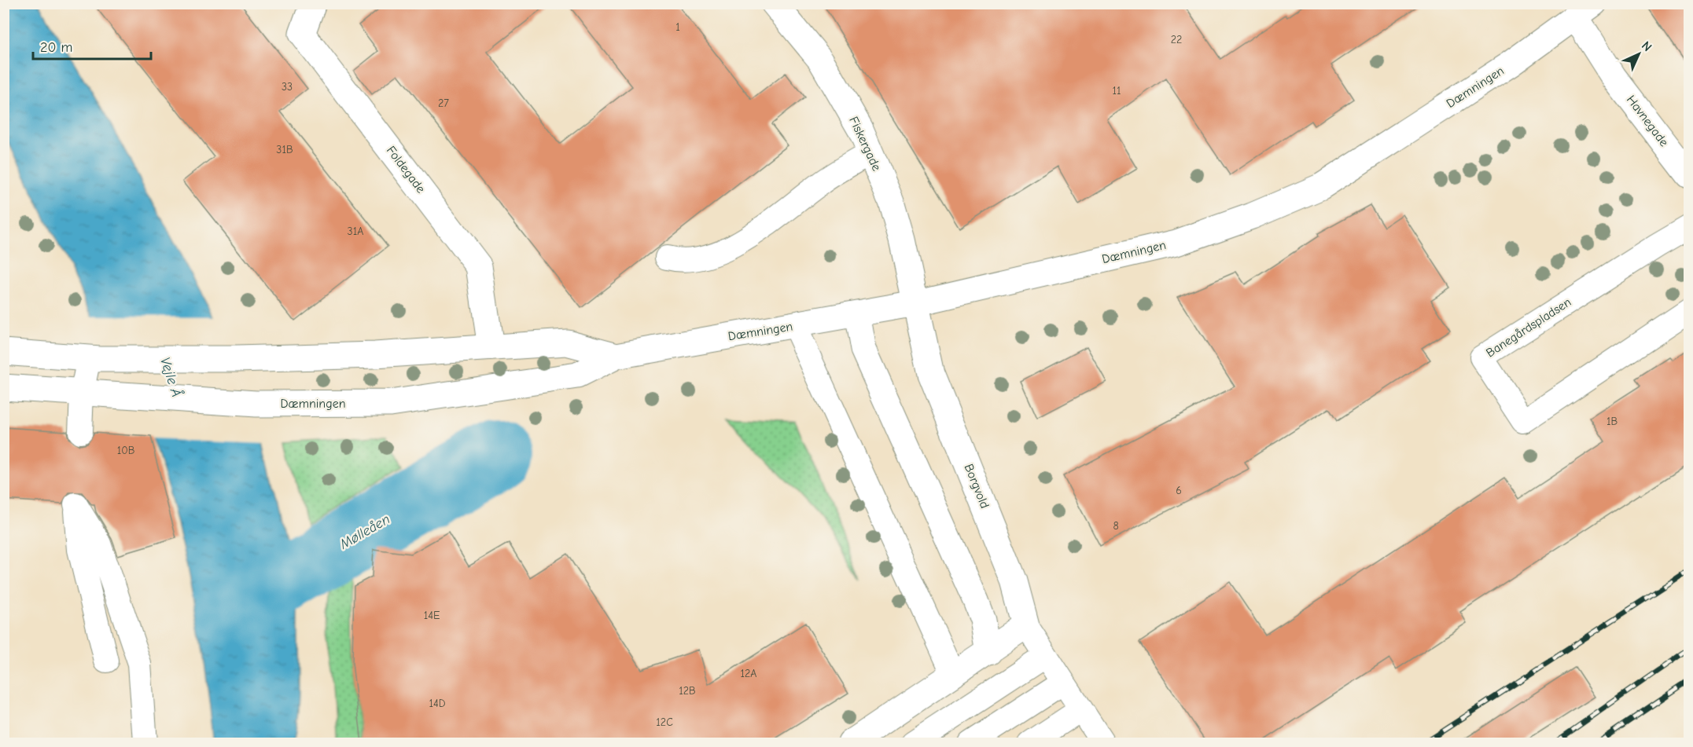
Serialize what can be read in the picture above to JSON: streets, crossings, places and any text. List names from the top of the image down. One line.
{"streets":{"street":["Dæmningen","Havnegade","Fiskergade","Foldegade","Borgvold"],"lane":["Banegårdspladsen"]},"crossings":[["Dæmningen","Havnegade"],["Dæmningen","Fiskergade"],["Dæmningen","Foldegade"],["Dæmningen","Borgvold"],["Fiskergade","Borgvold"]],"water":["Vejle Å","Mølleåen"],"house_numbers":["1","22","33","11","27","31B","31A","1B","10B","6","8","14E","12A","12B","14D","12C"],"scale_bar":"20 m","north":"top right"}
